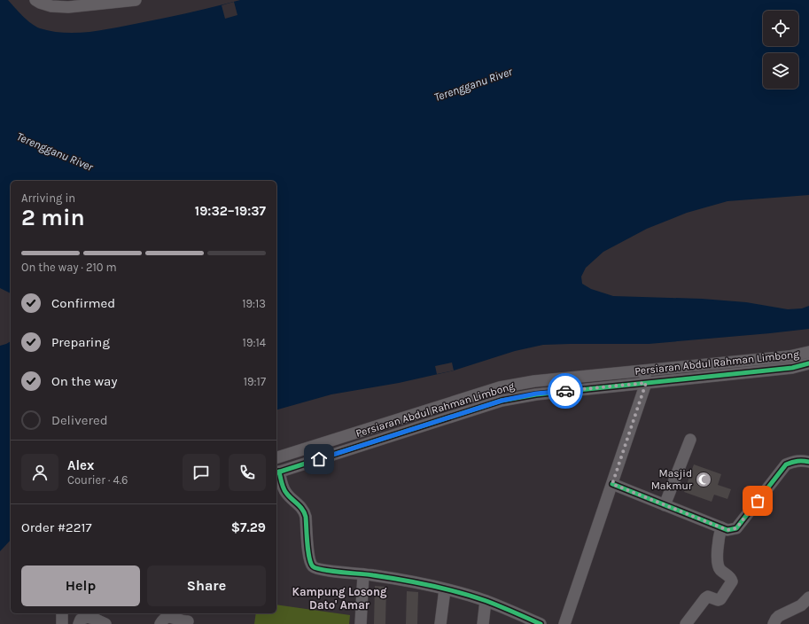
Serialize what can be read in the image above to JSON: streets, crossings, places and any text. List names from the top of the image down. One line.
{"streets":{"street":["Persiaran Abdul Rahman Limbong"]},"districts":["Kampung Losong Dato' Amar"],"water":["Terengganu River"],"places":{"mosque":["Masjid Makmur"]},"page":{"heading":["2 min","Arriving in","19:32–19:37"],"panel":["Alex","Courier · 4.6","Order #2217","$7.29"],"bar":"On the way · 210 m","list":[["Confirmed","19:13"],["Preparing","19:14"],["On the way","19:17"],"Delivered"],"buttons":["Help","Share"]}}
